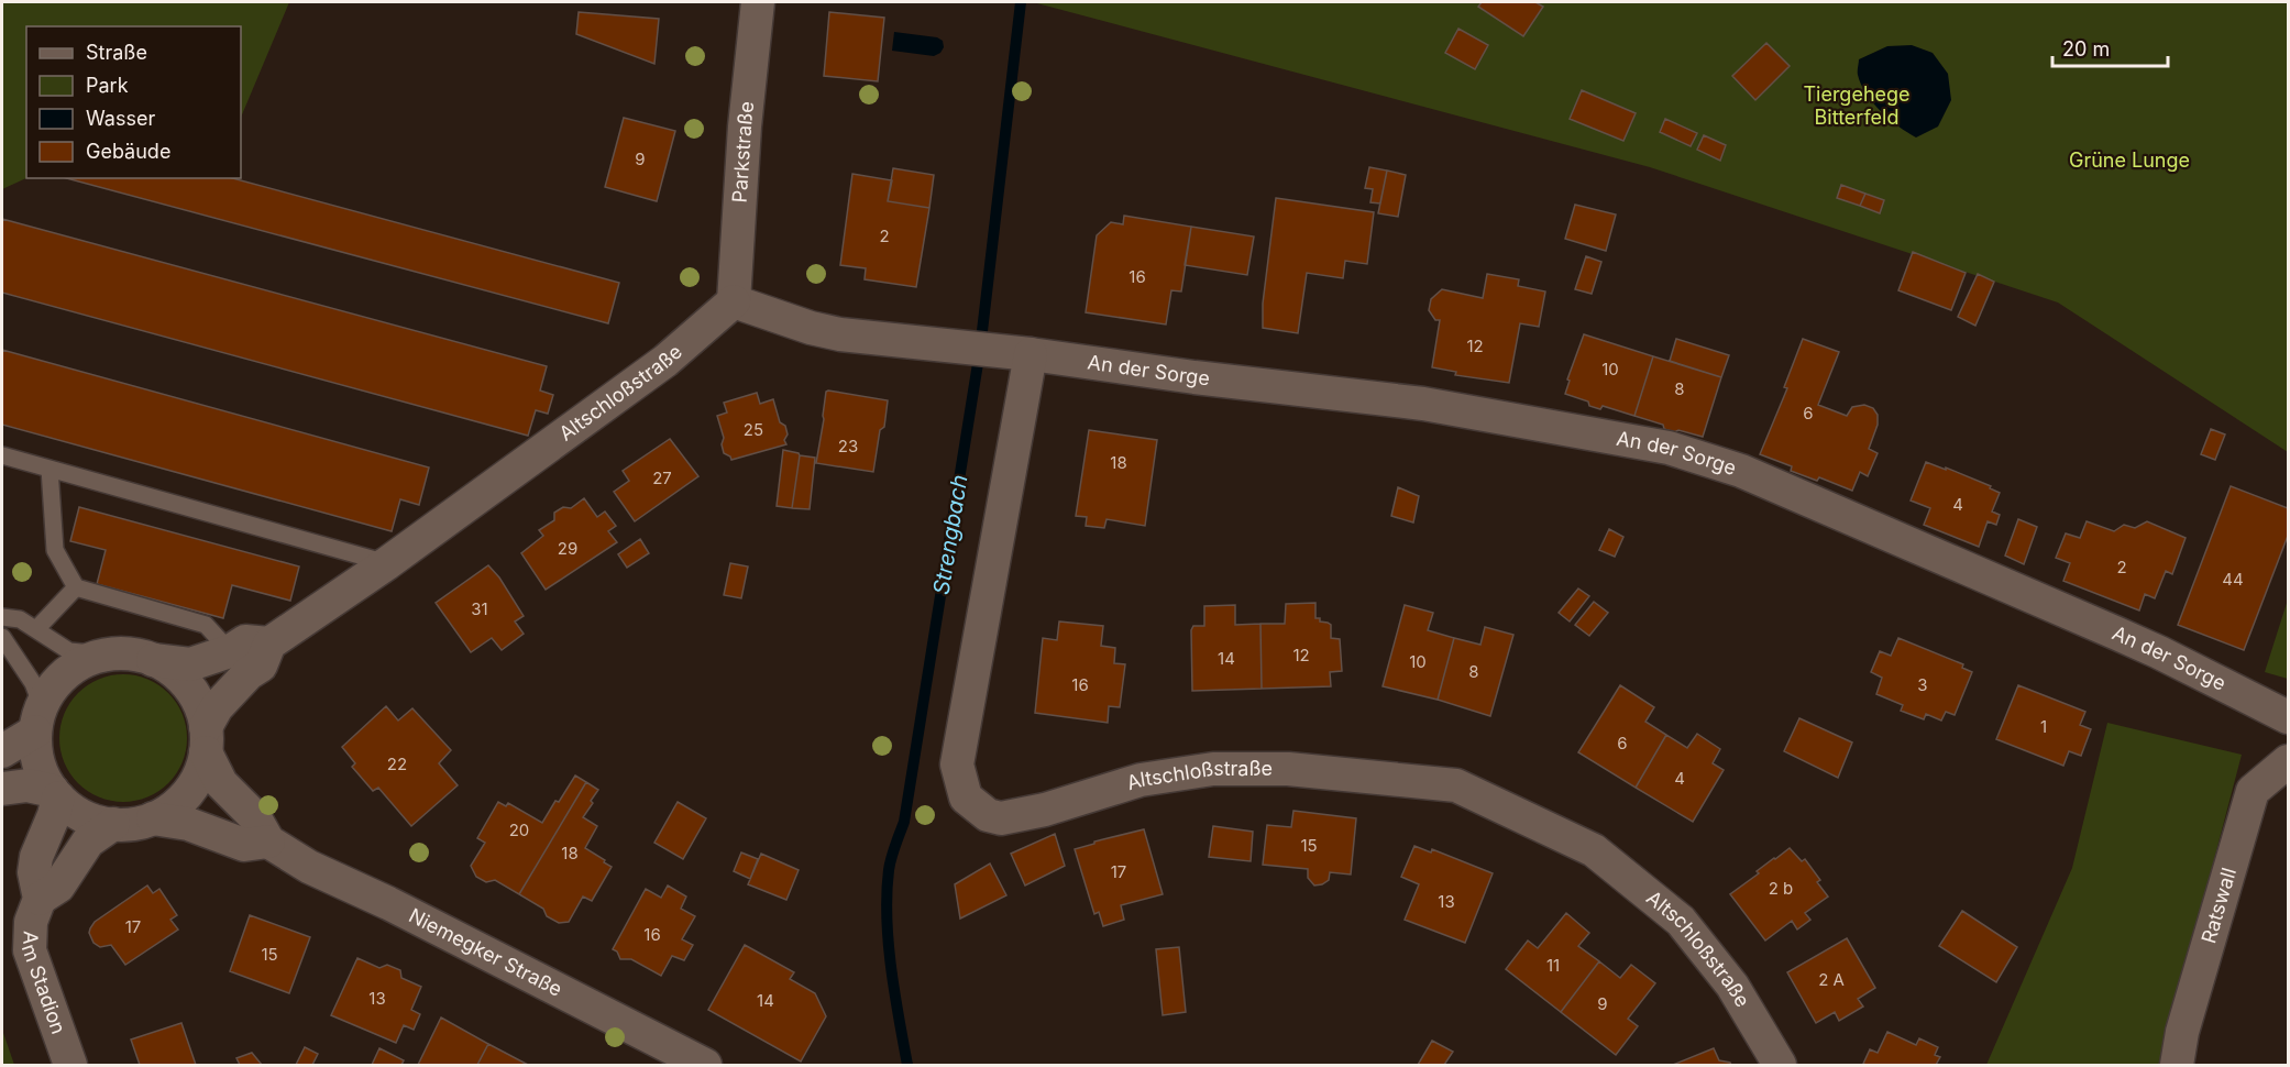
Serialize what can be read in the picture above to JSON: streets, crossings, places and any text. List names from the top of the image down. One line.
{"streets":{"street":["Parkstraße","An der Sorge","Altschloßstraße","Ratswall","Niemegker Straße","Am Stadion"]},"crossings":[["Parkstraße","Altschloßstraße"],["An der Sorge","Altschloßstraße"],["Altschloßstraße","Niemegker Straße"],["Altschloßstraße","Am Stadion"],["Niemegker Straße","Am Stadion"]],"water":["Strengbach"],"parks":["Tiergehege Bitterfeld","Grüne Lunge"],"house_numbers":["9","2","16","12","10","8","6","25","23","18","27","4","29","2","44","31","12","14","10","8","16","3","1","6","22","4","20","15","18","17","2 b","13","17","16","15","11","2 A","13","14","9"],"legend":["Straße","Park","Wasser","Gebäude"],"scale_bar":"20 m"}
